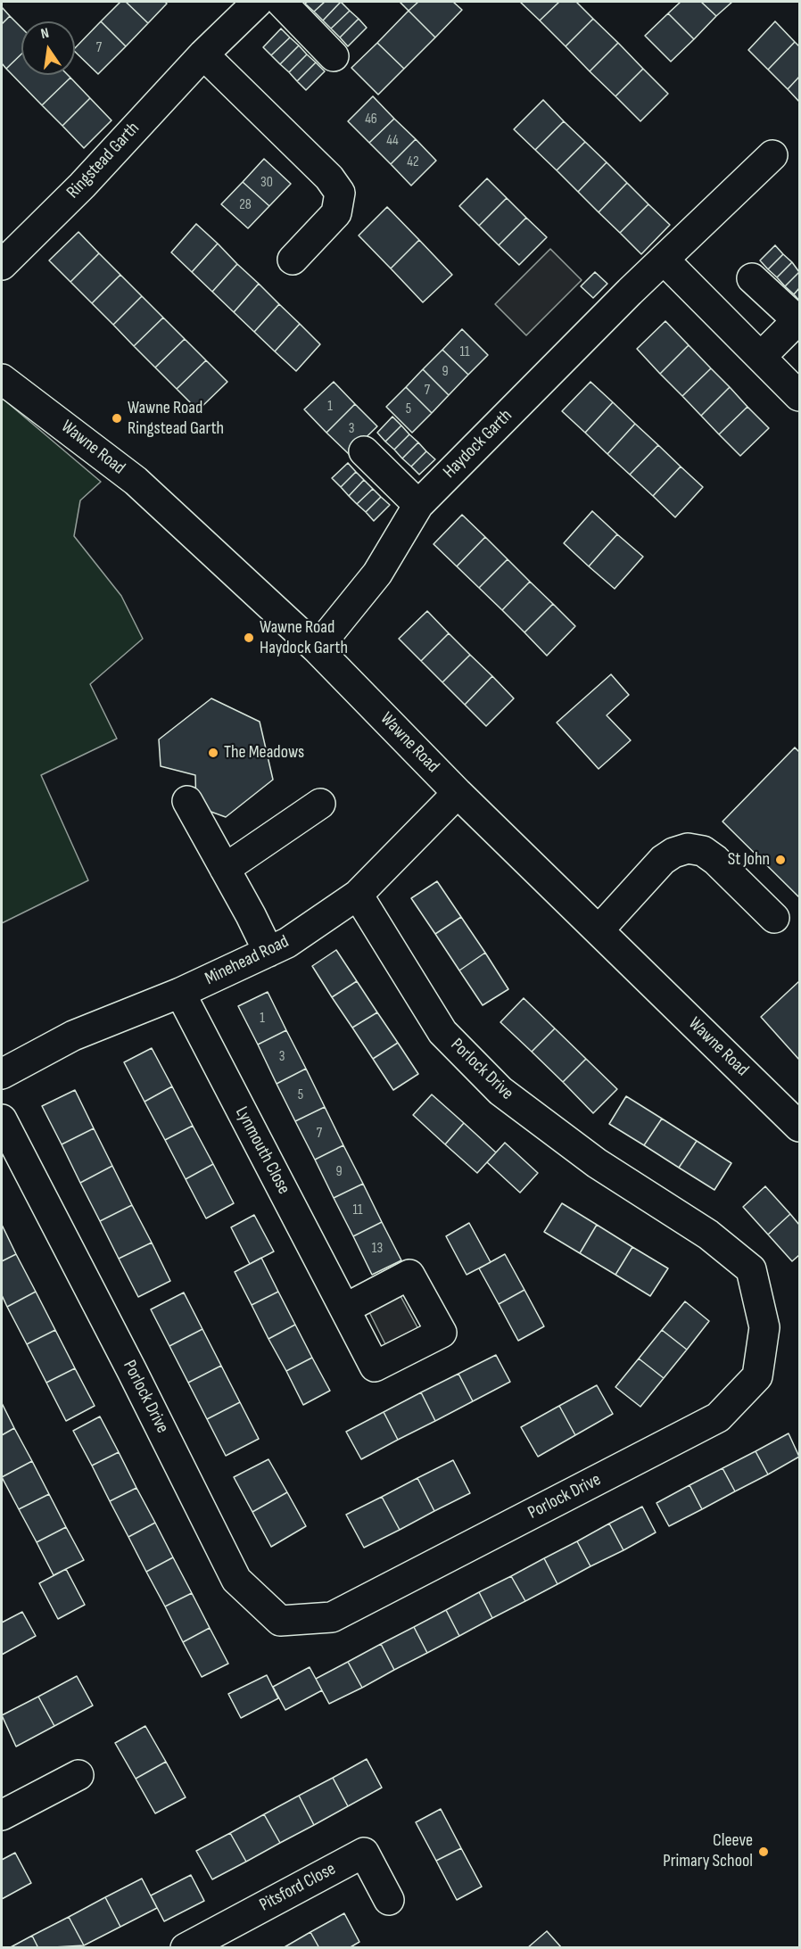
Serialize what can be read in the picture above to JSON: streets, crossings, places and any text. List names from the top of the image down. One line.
{"streets":{"street":["Ringstead Garth","Haydock Garth","Wawne Road","Minehead Road","Porlock Drive","Lynmouth Close","Pitsford Close"]},"crossings":[["Haydock Garth","Wawne Road"],["Wawne Road","Minehead Road"],["Minehead Road","Porlock Drive"],["Minehead Road","Lynmouth Close"]],"places":["Wawne Road Ringstead Garth","Wawne Road Haydock Garth","The Meadows","St John","Cleeve Primary School"],"house_numbers":["7","46","44","42","30","28","11","9","7","1","5","3","1","3","5","7","9","11","13"],"north":"top"}
